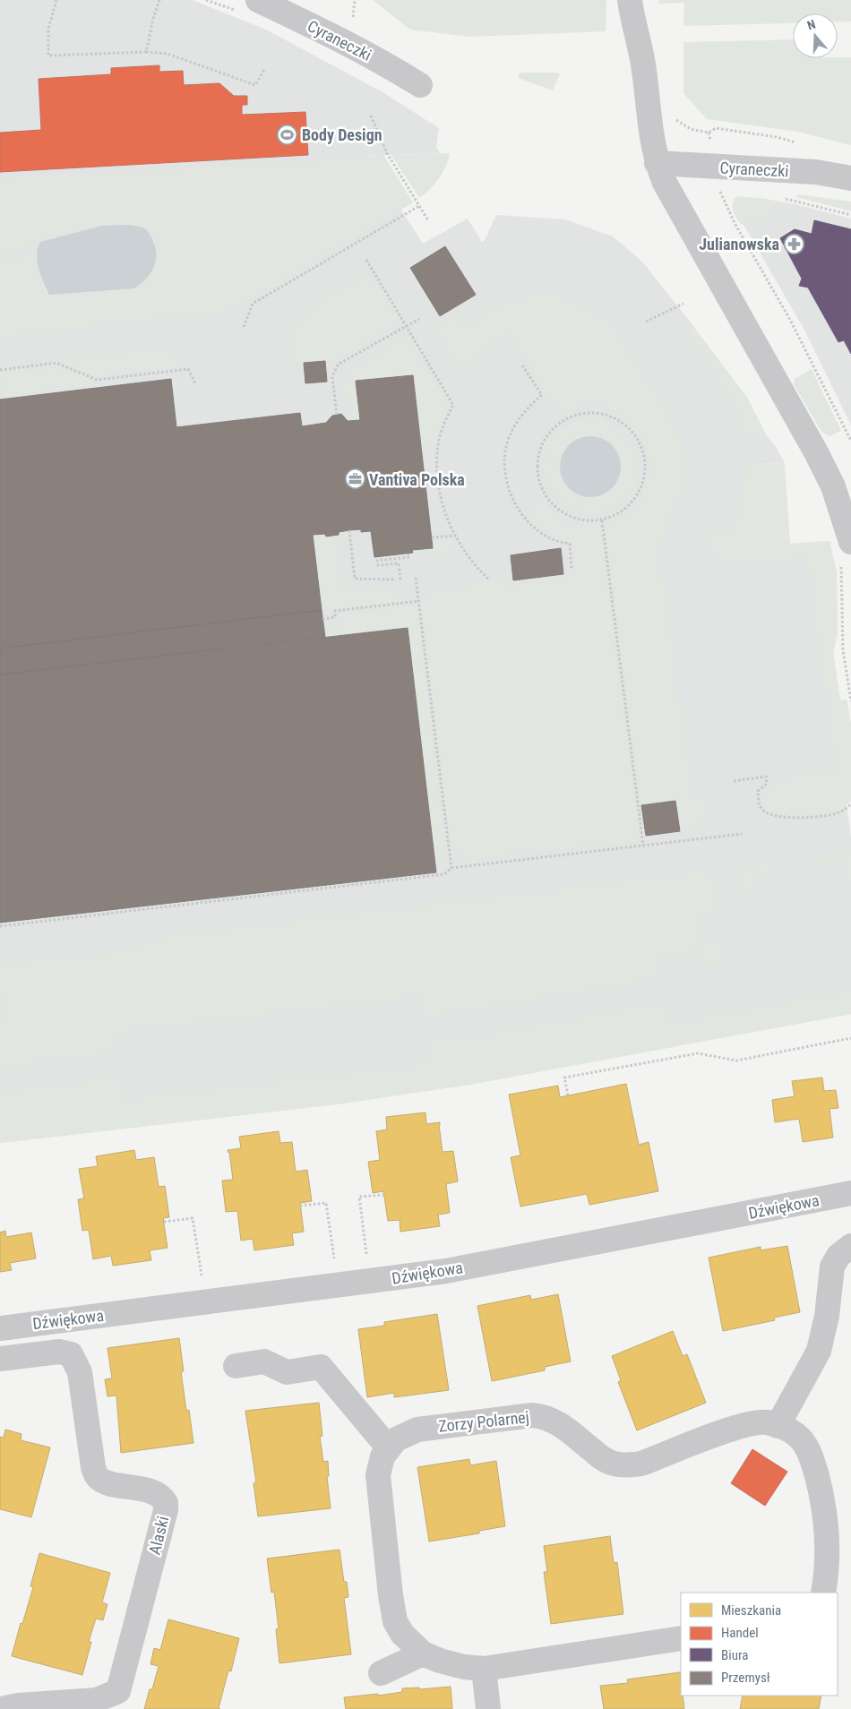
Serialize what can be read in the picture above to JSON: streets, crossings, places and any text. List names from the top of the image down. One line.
{"streets":{"street":["Cyraneczki","Dźwiękowa","Zorzy Polarnej","Alaski"]},"places":{"sports":["Body Design"],"pharmacy":["Julianowska"],"office":["Vantiva Polska"]},"legend":["Mieszkania","Handel","Biura","Przemysł"],"north":"top"}
